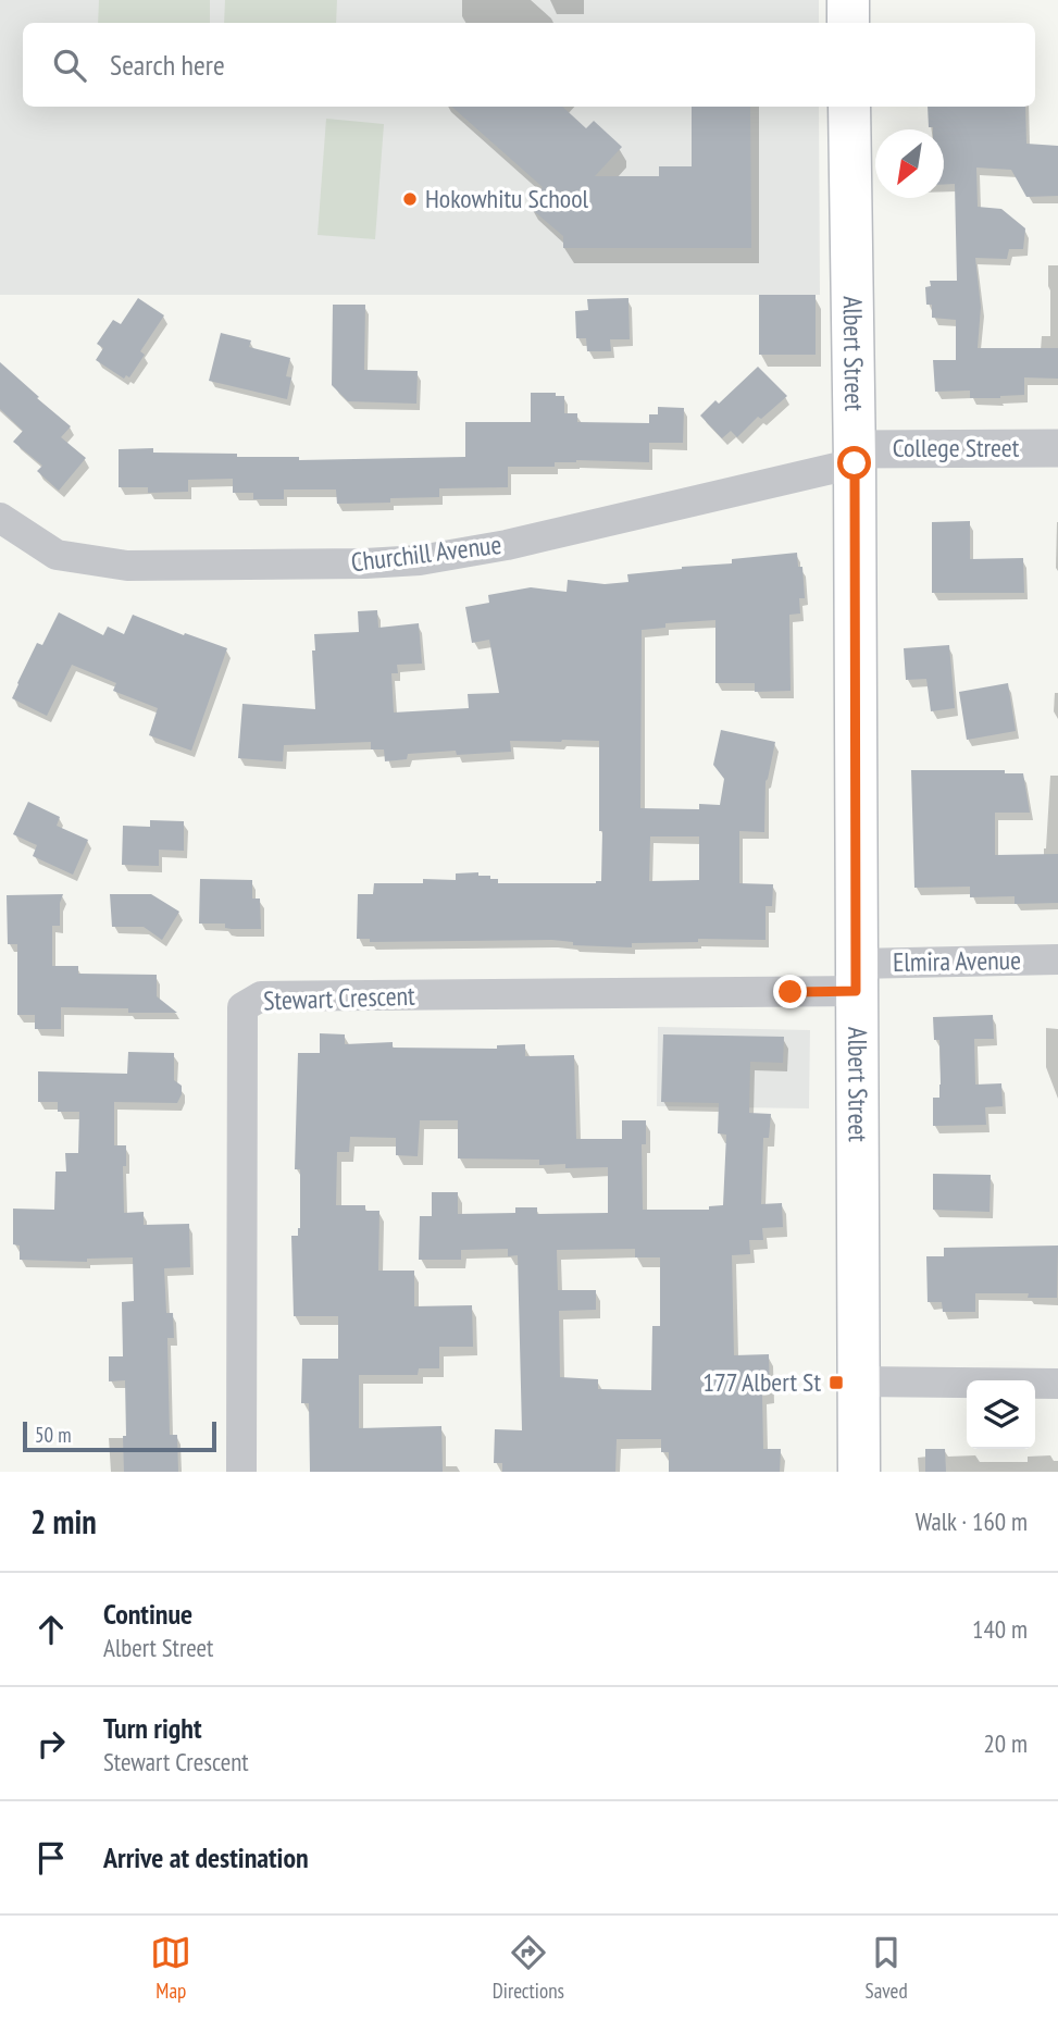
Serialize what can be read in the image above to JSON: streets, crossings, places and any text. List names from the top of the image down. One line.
{"streets":{"main road":["Albert Street"],"street":["College Street","Churchill Avenue","Elmira Avenue","Stewart Crescent"]},"crossings":[["Albert Street","College Street"],["Albert Street","Churchill Avenue"],["Albert Street","Elmira Avenue"],["Albert Street","Stewart Crescent"],["College Street","Churchill Avenue"],["Elmira Avenue","Stewart Crescent"]],"places":{"other":["Hokowhitu School"],"transit":["177 Albert St"]},"scale_bar":"50 m","north":"bottom left","page":{"search":"Search here","scale":"50 m","heading":["2 min","Walk · 160 m"],"list":[["Continue","Albert Street","140 m"],["Turn right","Stewart Crescent","20 m"],"Arrive at destination"],"nav":["Map","Directions","Saved"]}}
